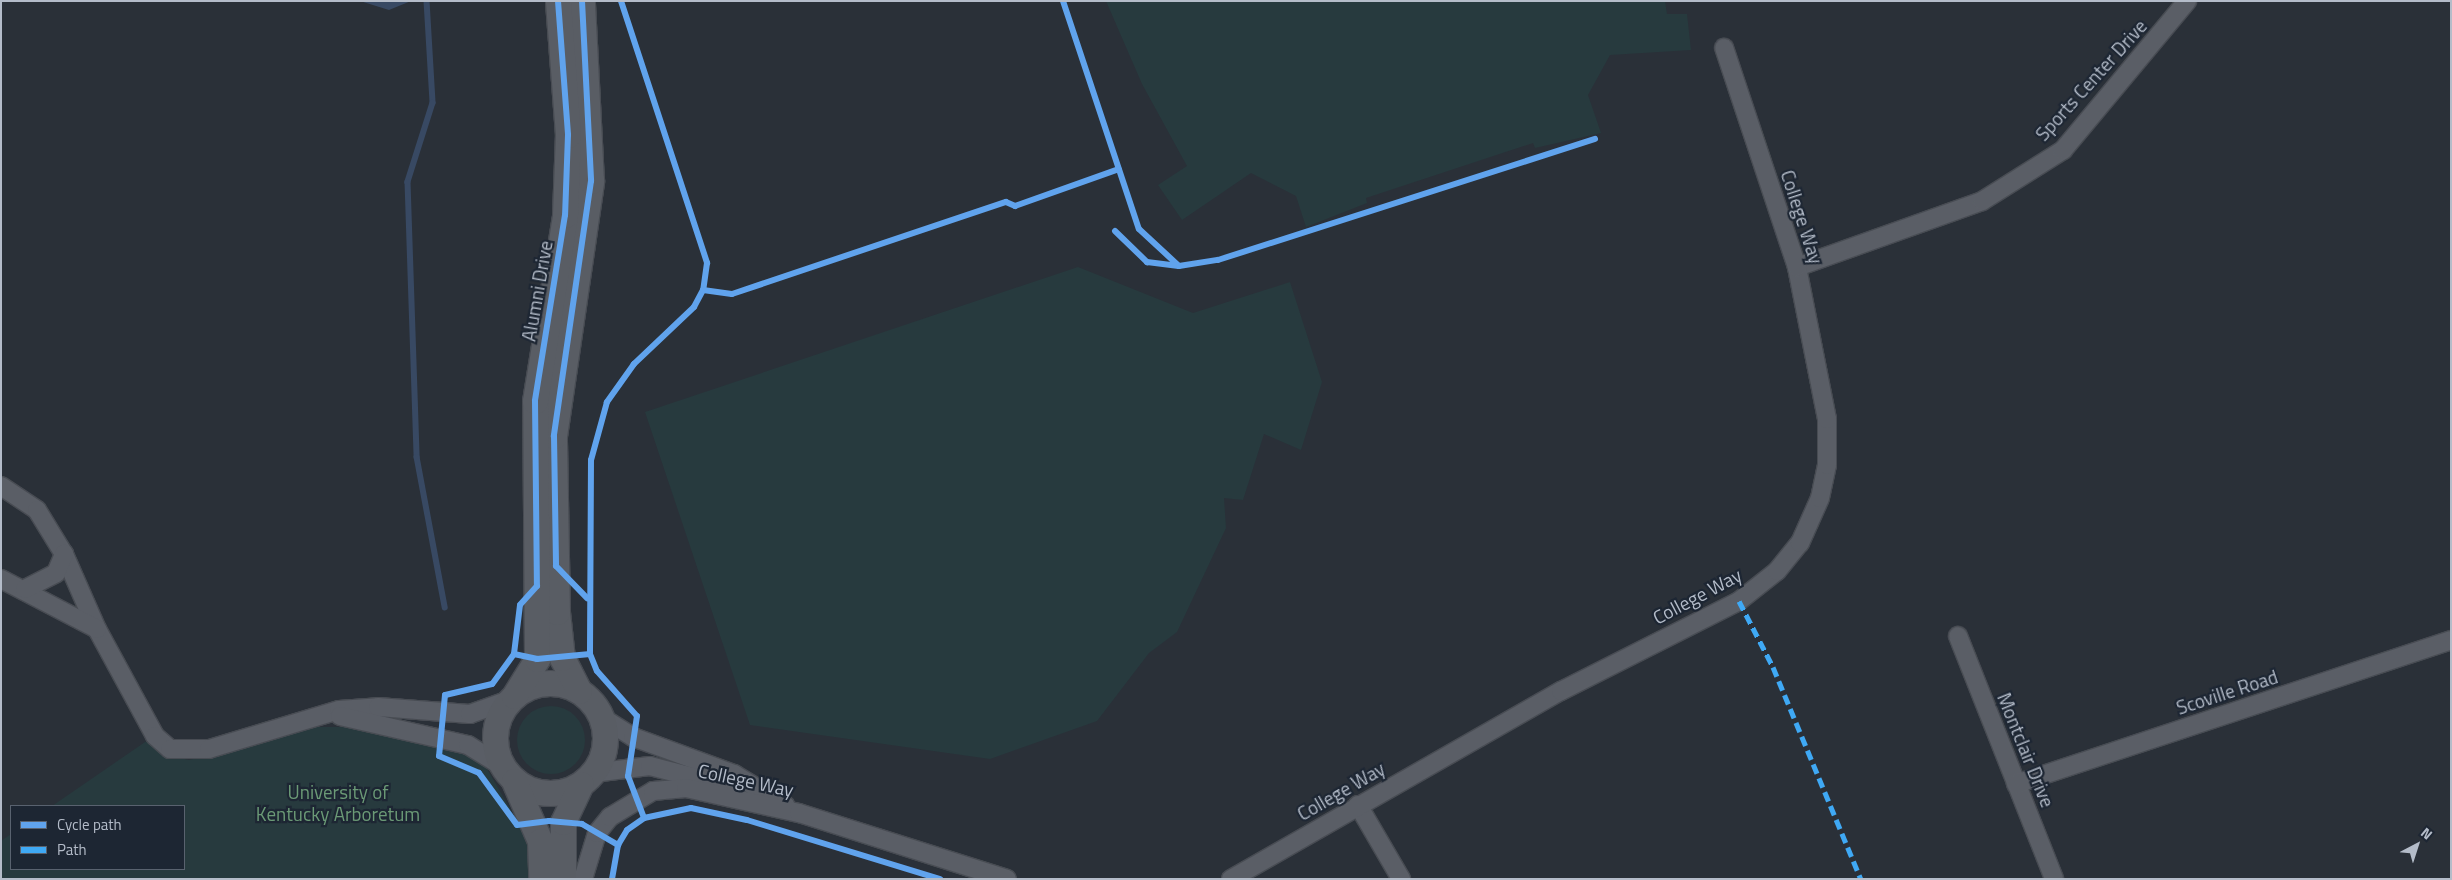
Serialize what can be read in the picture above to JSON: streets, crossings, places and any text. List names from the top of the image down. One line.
{"streets":{"main road":["Alumni Drive"],"street":["Sports Center Drive","College Way","Scoville Road","Montclair Drive"]},"crossings":[["Sports Center Drive","College Way"],["College Way","Alumni Drive"],["Scoville Road","Montclair Drive"]],"parks":["University of Kentucky Arboretum"],"legend":["Cycle path","Path"],"north":"top right"}
